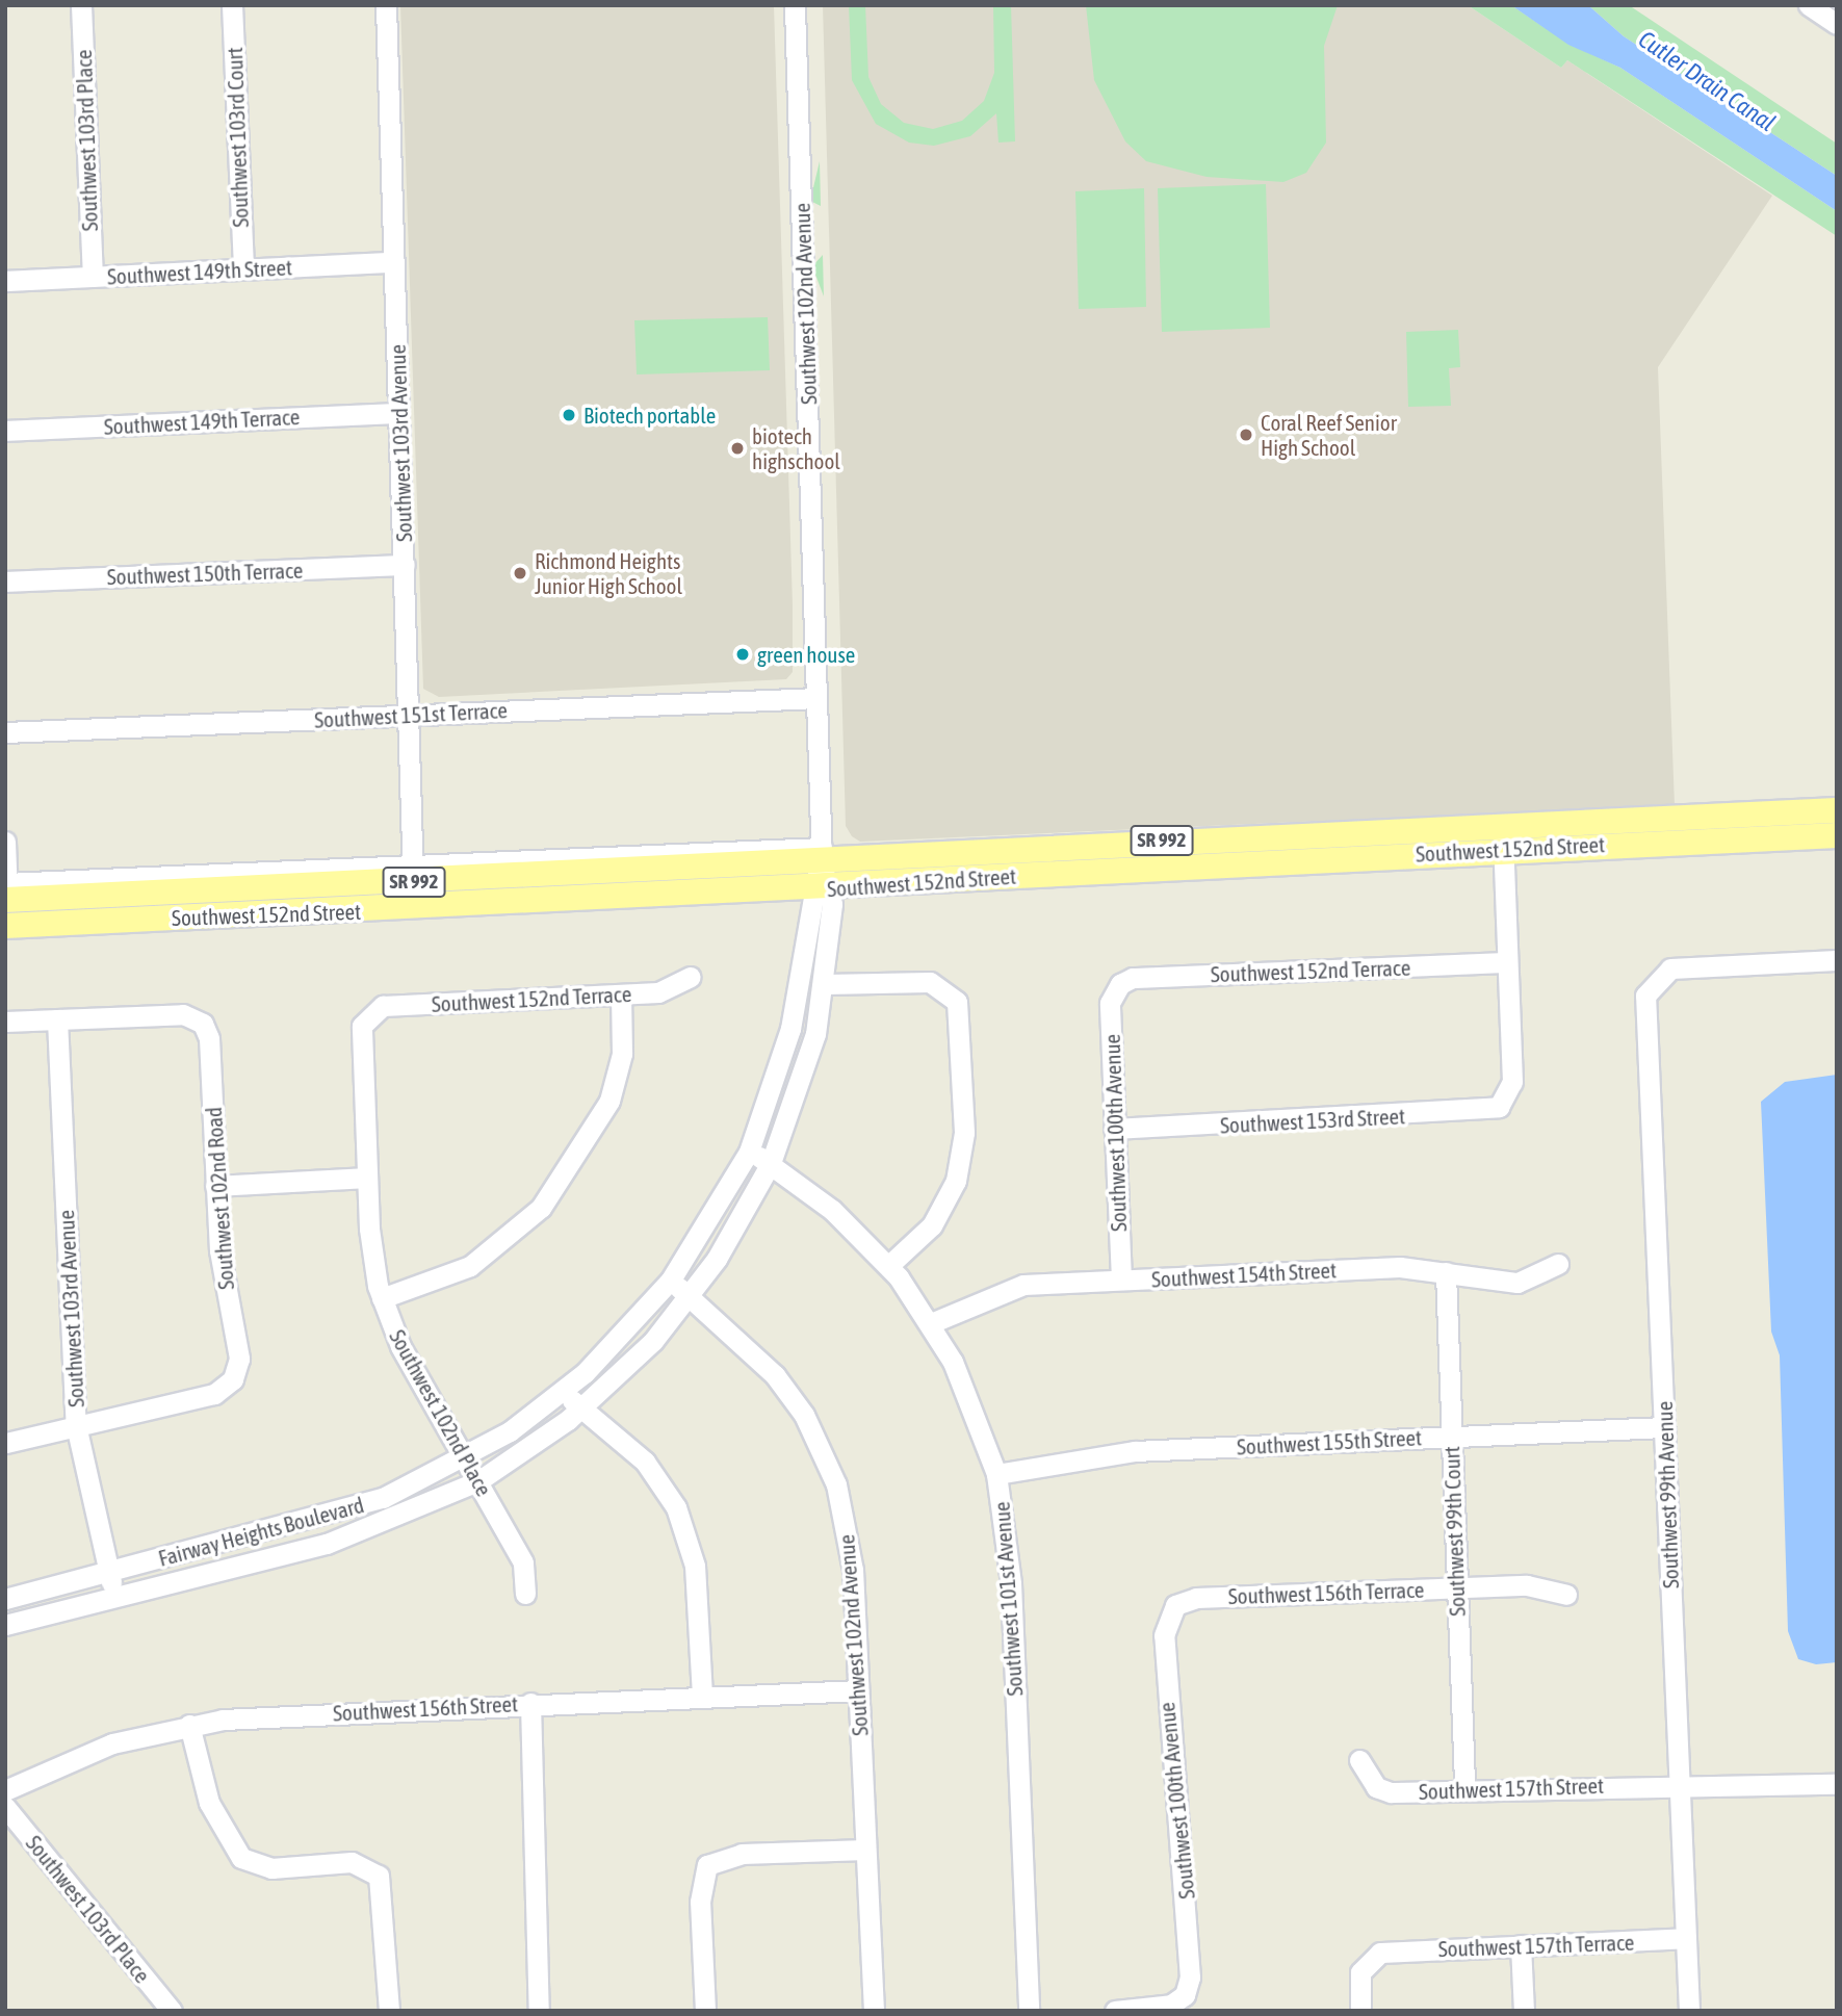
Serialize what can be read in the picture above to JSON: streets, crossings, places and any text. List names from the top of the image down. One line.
{"streets":{"main road":["SR 992","Southwest 152nd Street"],"street":["Southwest 103rd Court","Southwest 103rd Place","Southwest 149th Street","Southwest 102nd Avenue","Southwest 149th Terrace","Southwest 103rd Avenue","Southwest 150th Terrace","Southwest 151st Terrace","Southwest 152nd Terrace","Southwest 153rd Street","Southwest 100th Avenue","Southwest 102nd Road","Southwest 154th Street","Southwest 102nd Place","Southwest 155th Street","Southwest 99th Avenue","Fairway Heights Boulevard","Southwest 99th Court","Southwest 156th Terrace","Southwest 101st Avenue","Southwest 156th Street","Southwest 157th Street","Southwest 157th Terrace"]},"crossings":[["Southwest 103rd Court","Southwest 149th Street"],["Southwest 103rd Place","Southwest 149th Street"],["Southwest 149th Street","Southwest 103rd Avenue"],["Southwest 102nd Avenue","Southwest 151st Terrace"],["Southwest 102nd Avenue","Southwest 152nd Street"],["Southwest 102nd Avenue","Fairway Heights Boulevard"],["Southwest 102nd Avenue","Southwest 156th Street"],["Southwest 149th Terrace","Southwest 103rd Avenue"],["Southwest 103rd Avenue","Southwest 150th Terrace"],["Southwest 103rd Avenue","Southwest 151st Terrace"],["Southwest 103rd Avenue","Southwest 152nd Street"],["Southwest 103rd Avenue","Southwest 102nd Road"],["Southwest 103rd Avenue","Fairway Heights Boulevard"],["Southwest 152nd Street","Fairway Heights Boulevard"],["Southwest 152nd Terrace","Southwest 153rd Street"],["Southwest 152nd Terrace","Southwest 100th Avenue"],["Southwest 152nd Terrace","Southwest 102nd Place"],["Southwest 153rd Street","Southwest 100th Avenue"],["Southwest 100th Avenue","Southwest 154th Street"],["Southwest 100th Avenue","Southwest 156th Terrace"],["Southwest 154th Street","Southwest 99th Court"],["Southwest 154th Street","Southwest 101st Avenue"],["Southwest 102nd Place","Fairway Heights Boulevard"],["Southwest 155th Street","Southwest 99th Avenue"],["Southwest 155th Street","Southwest 99th Court"],["Southwest 155th Street","Southwest 101st Avenue"],["Southwest 99th Avenue","Southwest 157th Street"],["Southwest 99th Avenue","Southwest 157th Terrace"],["Fairway Heights Boulevard","Southwest 101st Avenue"],["Southwest 99th Court","Southwest 156th Terrace"],["Southwest 99th Court","Southwest 157th Street"]],"water":["Cutler Drain Canal"],"places":["Biotech portable","Coral Reef Senior High School","biotech highschool","Richmond Heights Junior High School","green house"]}
